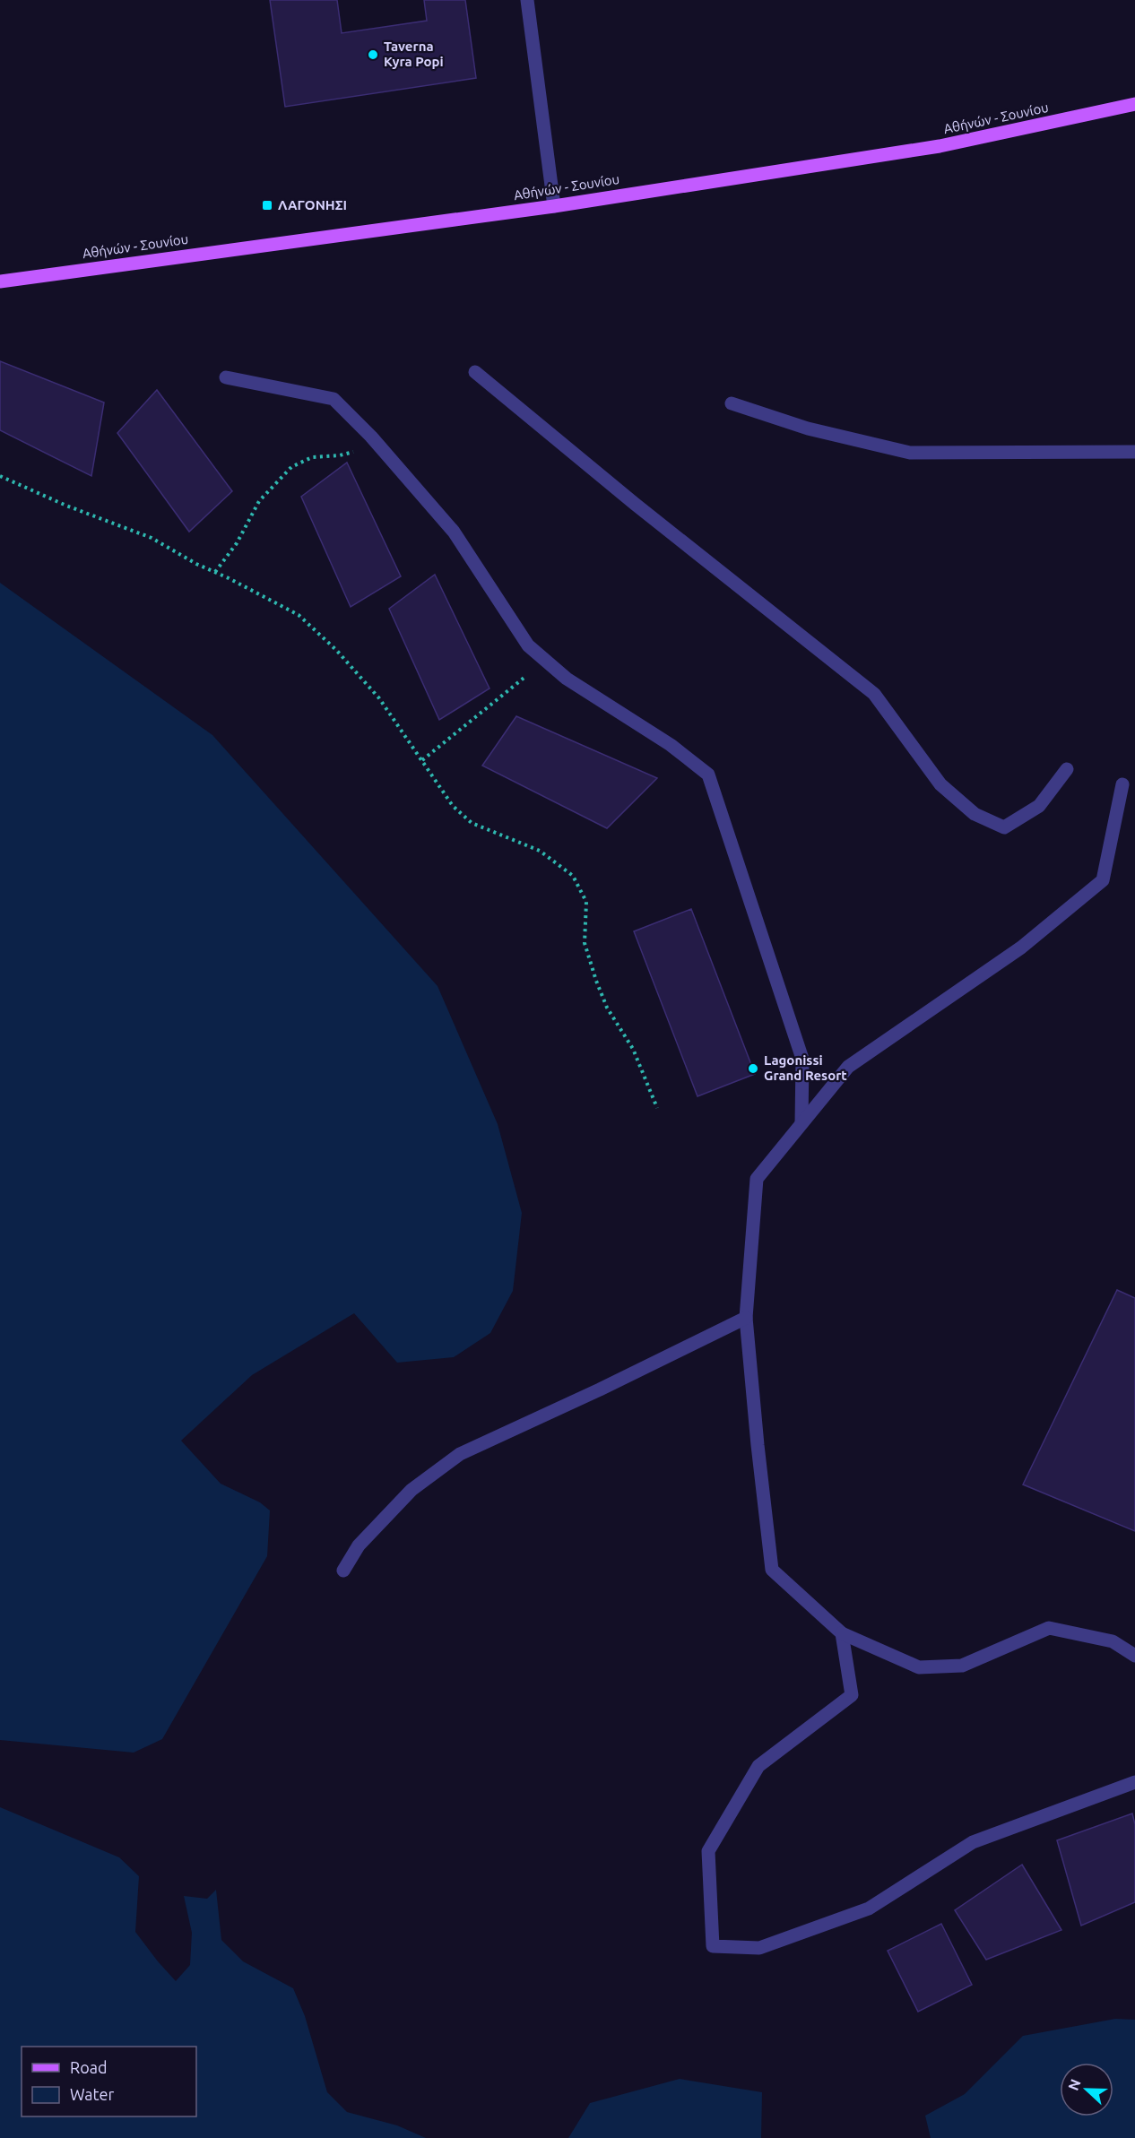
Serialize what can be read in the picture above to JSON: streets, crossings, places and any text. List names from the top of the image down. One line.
{"streets":{"main road":["Αθήνών - Σουνίου"]},"places":{"other":["Taverna Kyra Popi","Lagonissi Grand Resort"],"transit":["ΛΑΓΟΝΗΣΙ"]},"legend":["Road","Water"],"north":"left"}
